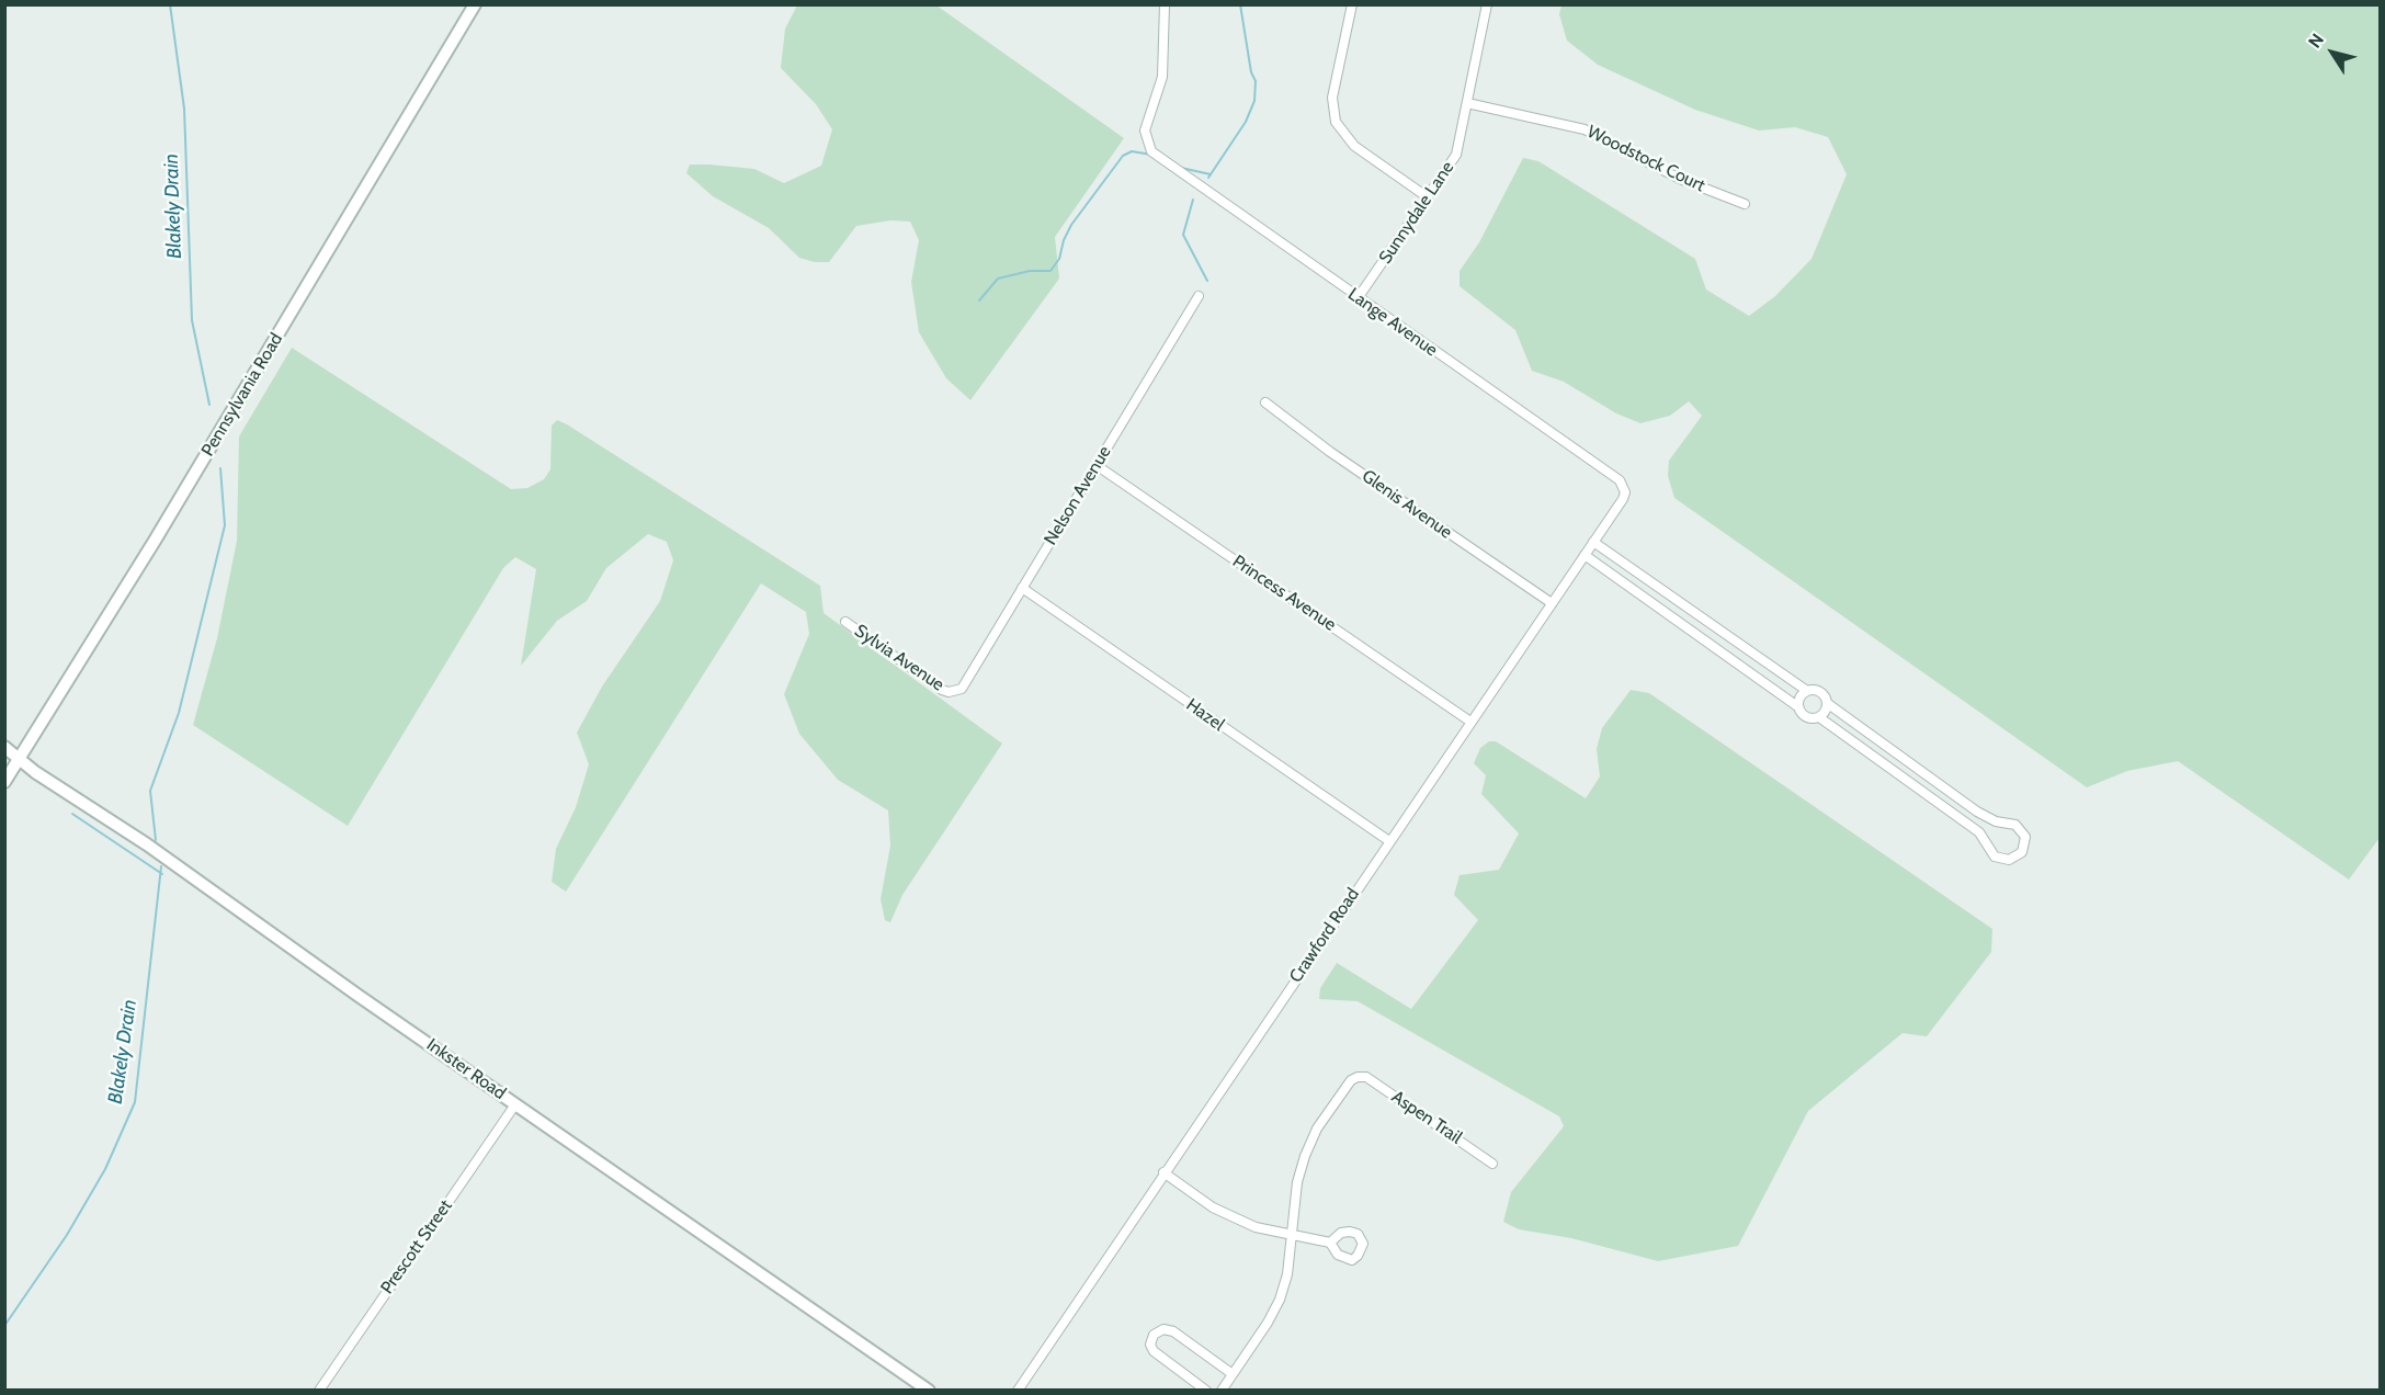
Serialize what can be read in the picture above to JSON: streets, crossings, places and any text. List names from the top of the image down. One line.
{"streets":{"street":["Woodstock Court","Sunnydale Lane","Lange Avenue","Pennsylvania Road","Nelson Avenue","Glenis Avenue","Princess Avenue","Sylvia Avenue","Hazel","Crawford Road","Inkster Road","Aspen Trail","Prescott Street"]},"crossings":[["Woodstock Court","Sunnydale Lane"],["Sunnydale Lane","Lange Avenue"],["Lange Avenue","Crawford Road"],["Pennsylvania Road","Inkster Road"],["Nelson Avenue","Princess Avenue"],["Nelson Avenue","Sylvia Avenue"],["Nelson Avenue","Hazel"],["Glenis Avenue","Crawford Road"],["Princess Avenue","Crawford Road"],["Hazel","Crawford Road"],["Inkster Road","Prescott Street"]],"water":["Blakely Drain"],"north":"top left"}
